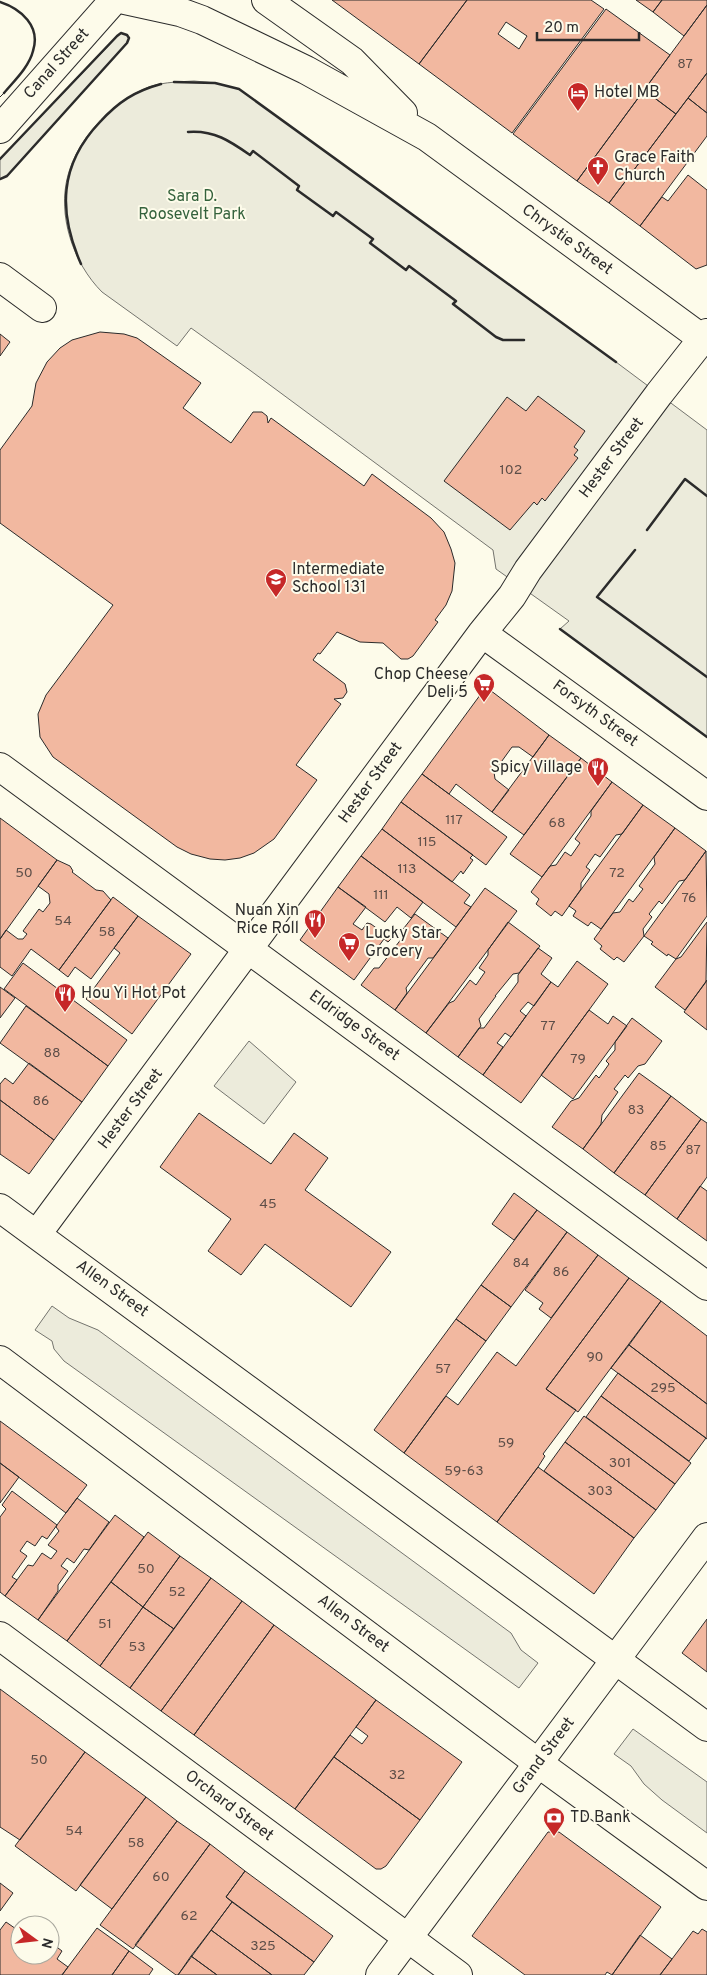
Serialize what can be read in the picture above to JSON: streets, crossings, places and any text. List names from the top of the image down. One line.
{"streets":{"main road":["Canal Street","Chrystie Street","Hester Street","Forsyth Street","Eldridge Street","Allen Street","Grand Street","Orchard Street"]},"crossings":[["Chrystie Street","Hester Street"],["Hester Street","Forsyth Street"],["Hester Street","Eldridge Street"],["Hester Street","Allen Street"],["Allen Street","Grand Street"],["Grand Street","Orchard Street"]],"parks":["Sara D. Roosevelt Park"],"places":{"hotel":["Hotel MB"],"church":["Grace Faith Church"],"school or university":["Intermediate School 131"],"supermarket":["Chop Cheese Deli 5","Lucky Star Grocery"],"restaurant":["Spicy Village","Nuan Xin Rice Roll","Hou Yi Hot Pot"],"bank":["TD Bank"]},"house_numbers":["87","102","117","68","115","113","50","72","111","76","54","58","77","88","79","86","83","85","87","45","84","86","90","57","295","59","301","59-63","303","50","52","51","53","50","32","54","58","60","62","325"],"scale_bar":"20 m","north":"right"}
